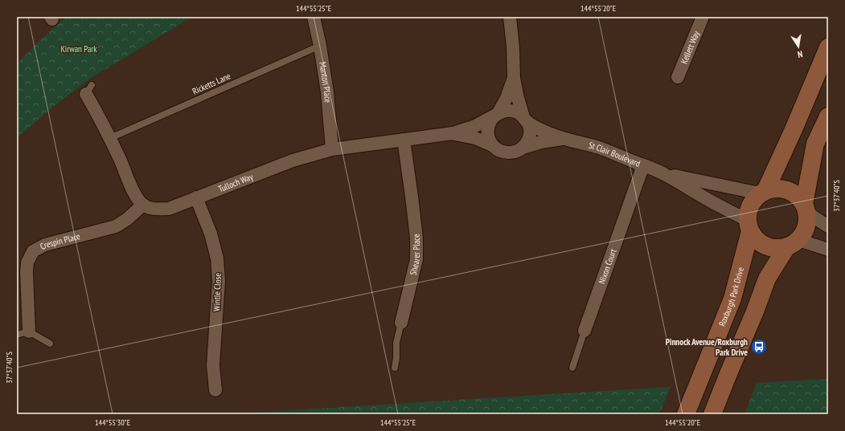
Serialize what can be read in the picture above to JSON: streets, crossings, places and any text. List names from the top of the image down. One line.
{"streets":{"street":["Kellett Way","Manton Place","St Clair Boulevard","Tulloch Way","Crespin Place","Shearer Place","Nixon Court","Wintle Close","Roxburgh Park Drive"],"lane":["Ricketts Lane"]},"crossings":[["Manton Place","Ricketts Lane"],["Manton Place","Tulloch Way"],["St Clair Boulevard","Tulloch Way"],["St Clair Boulevard","Nixon Court"],["St Clair Boulevard","Roxburgh Park Drive"],["Tulloch Way","Crespin Place"],["Tulloch Way","Shearer Place"],["Tulloch Way","Wintle Close"]],"parks":["Kirwan Park"],"places":{"bus stop":["Pinnock Avenue/Roxburgh Park Drive"]},"north":"bottom","coordinates":["144°55'25\"E","144°55'20\"E","37°37'40\"S","144°55'30\"E"]}
